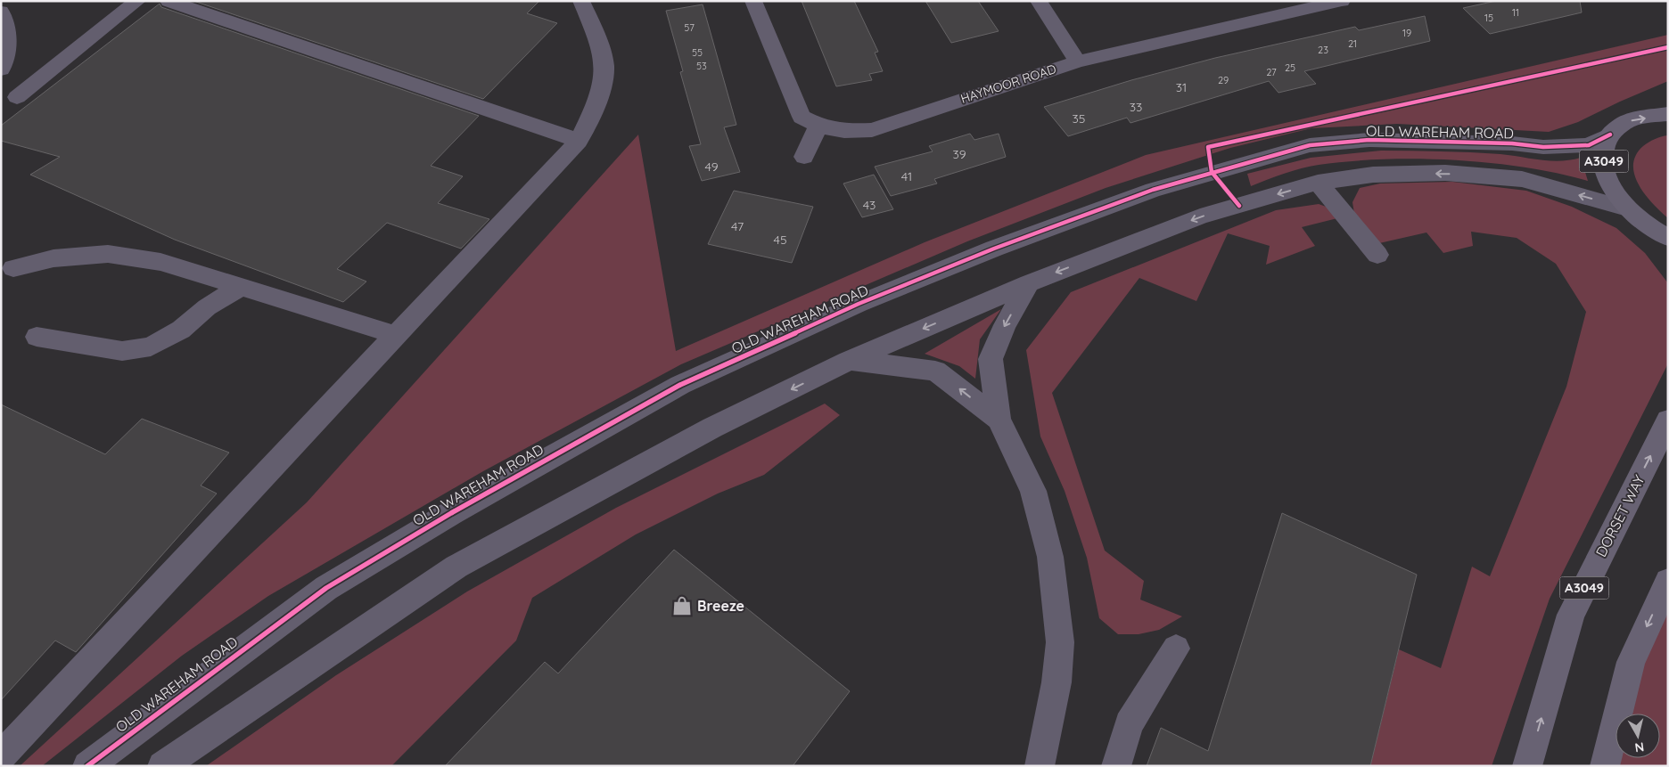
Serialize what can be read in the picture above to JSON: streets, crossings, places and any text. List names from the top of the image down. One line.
{"streets":{"highway":["A3049","DORSET WAY"],"street":["HAYMOOR ROAD","OLD WAREHAM ROAD"]},"crossings":[["OLD WAREHAM ROAD","A3049"]],"places":{"shop":["Breeze"]},"house_numbers":["11","15","57","19","21","23","55","53","25","27","29","31","33","35","39","49","41","43","47","45"],"north":"bottom"}
